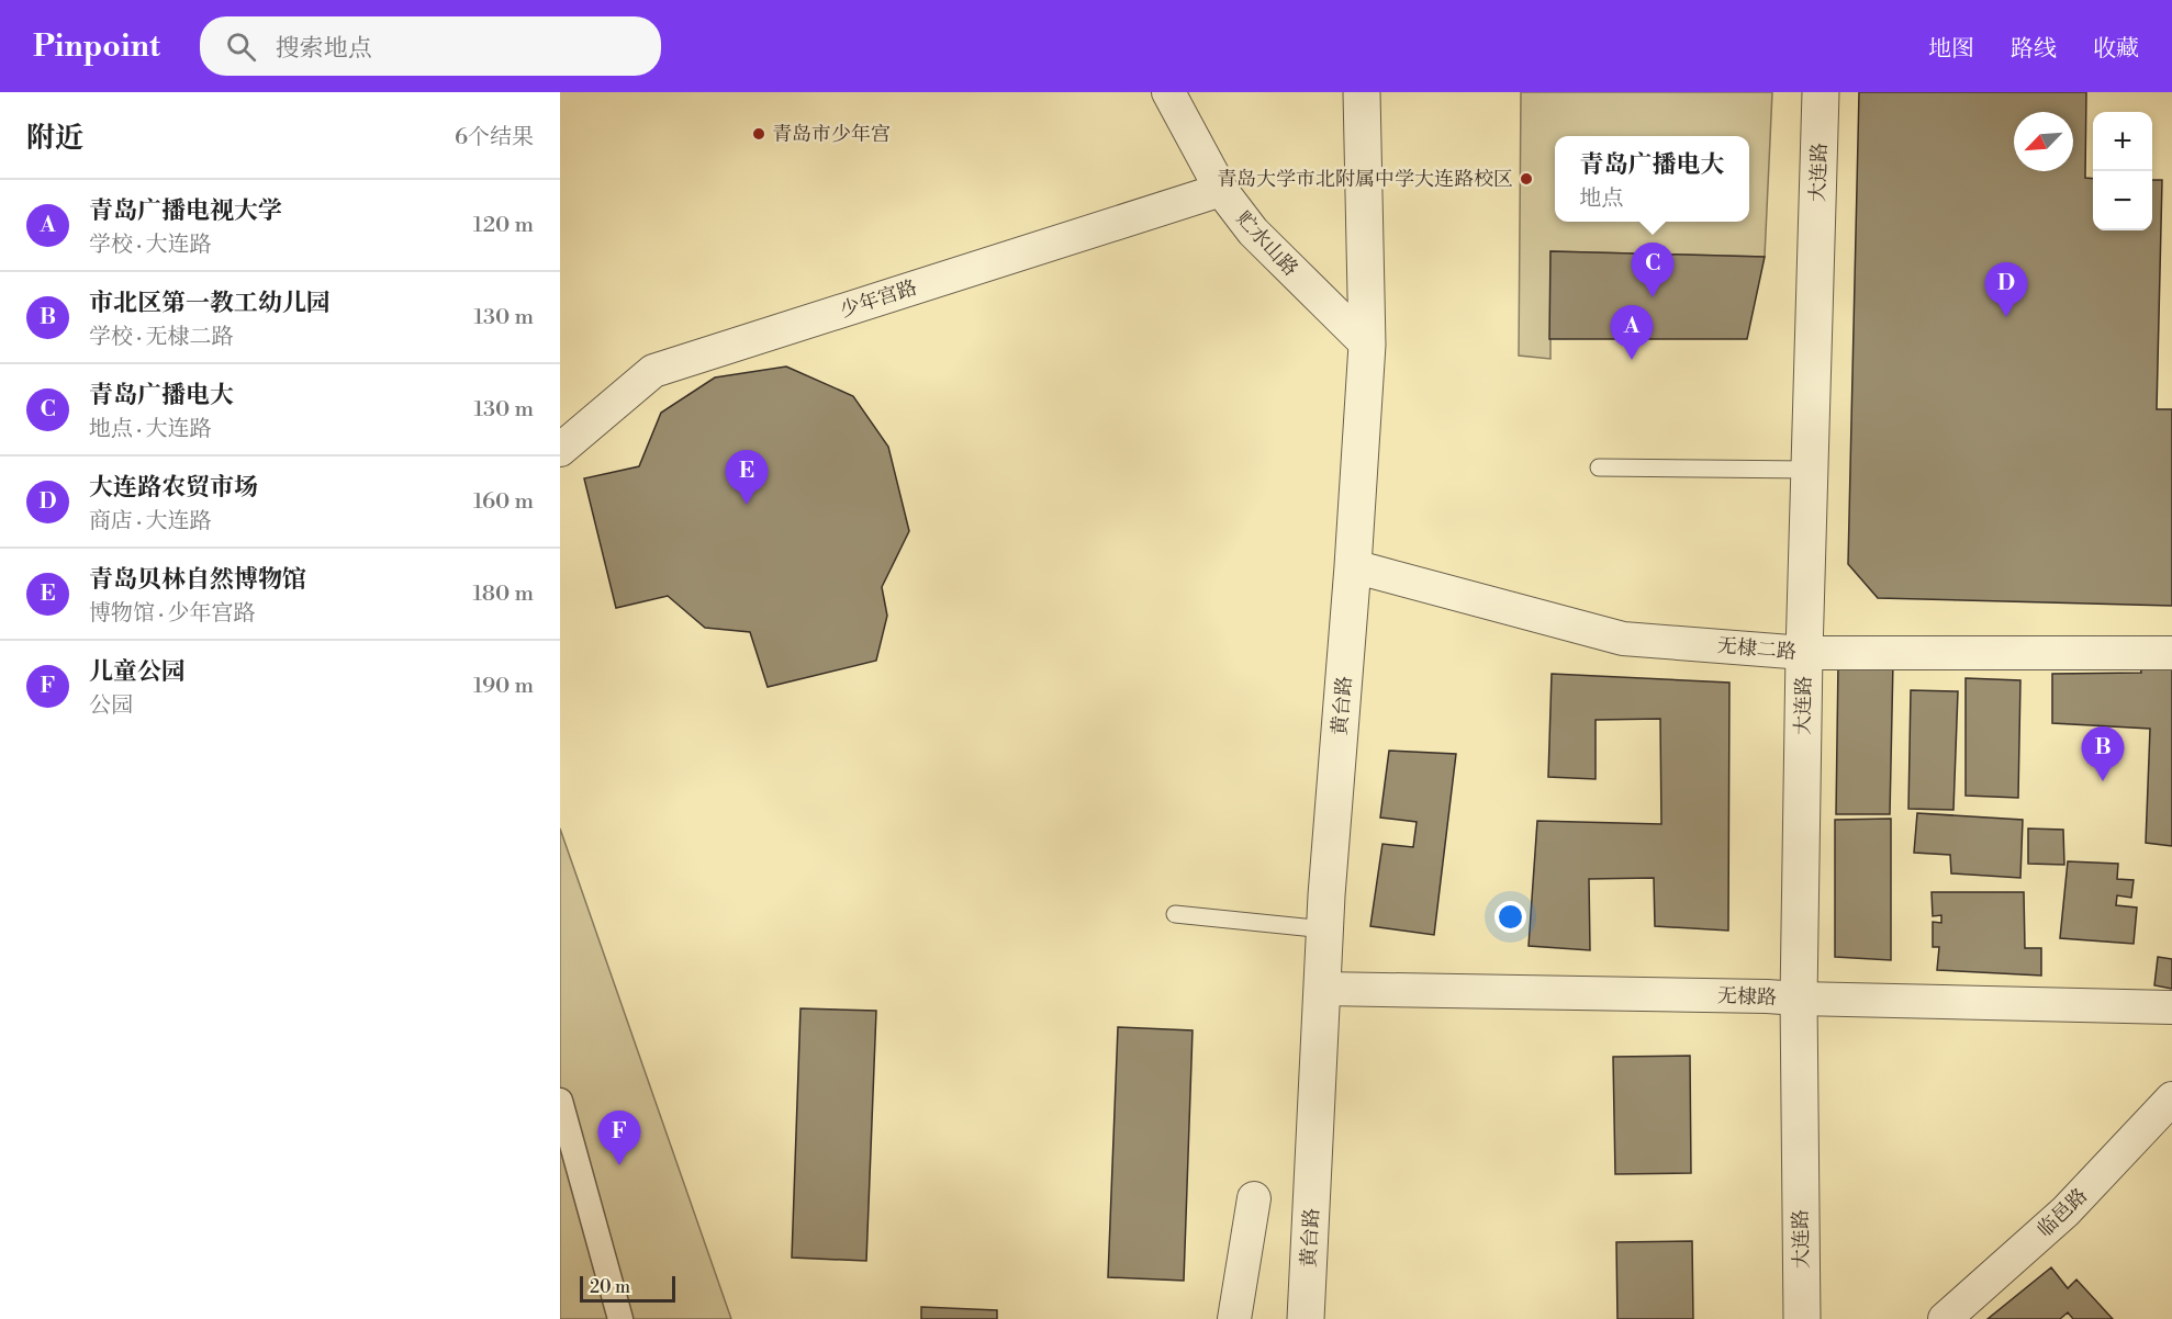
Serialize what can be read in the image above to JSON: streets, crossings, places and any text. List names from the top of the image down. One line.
{"streets":{"street":["大连路","贮水山路","少年宫路","无棣二路","黄台路","无棣路","临邑路"]},"crossings":[["大连路","无棣二路"],["大连路","无棣路"],["贮水山路","少年宫路"],["贮水山路","黄台路"],["无棣二路","黄台路"],["黄台路","无棣路"]],"places":["青岛市少年宫","青岛大学市北附属中学大连路校区"],"scale_bar":"20 m","north":"bottom left","page":{"header":"Pinpoint","search":"搜索地点","nav":["地图","路线","收藏"],"heading":["附近","6个结果"],"map_buttons":["+","−"],"popup":["青岛广播电大","地点"],"list":[{"mark":"A","name":"青岛广播电视大学","note":"学校 · 大连路","value":"120 m"},{"mark":"B","name":"市北区第一教工幼儿园","note":"学校 · 无棣二路","value":"130 m"},{"mark":"C","name":"青岛广播电大","note":"地点 · 大连路","value":"130 m"},{"mark":"D","name":"大连路农贸市场","note":"商店 · 大连路","value":"160 m"},{"mark":"E","name":"青岛贝林自然博物馆","note":"博物馆 · 少年宫路","value":"180 m"},{"mark":"F","name":"儿童公园","note":"公园","value":"190 m"}],"pins":["C","D","A","E","B","F"],"scale":"20 m"}}
